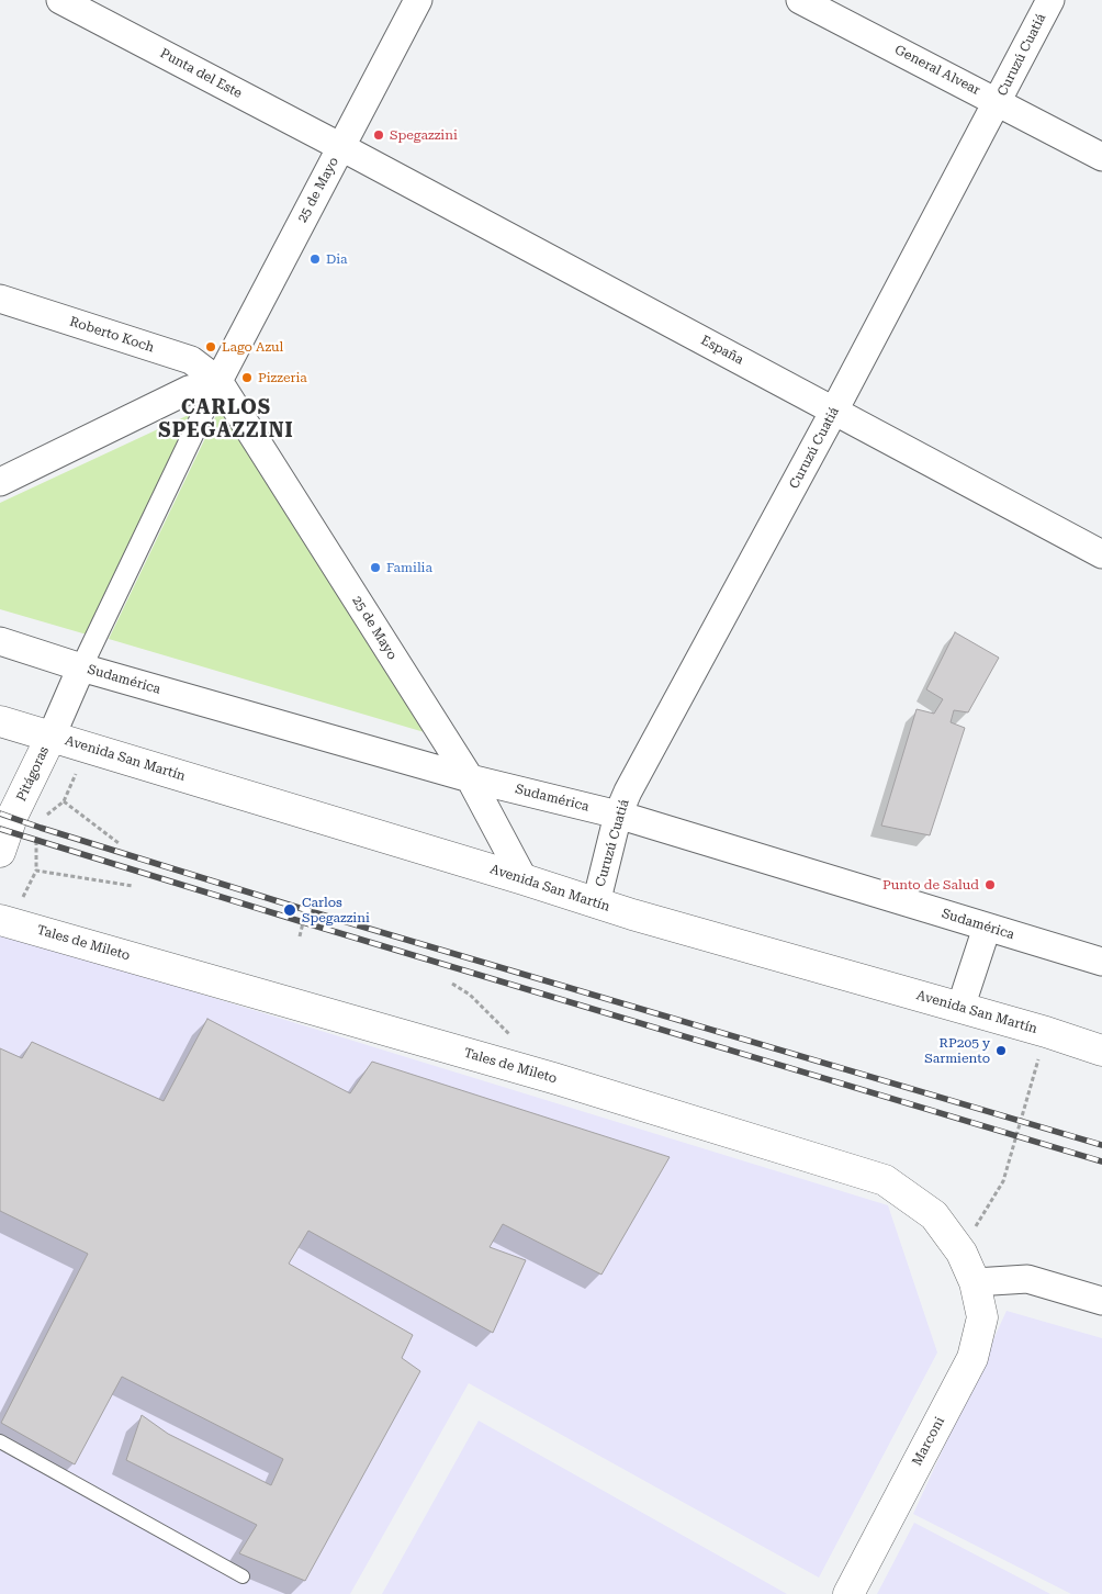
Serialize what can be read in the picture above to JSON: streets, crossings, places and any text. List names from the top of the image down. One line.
{"streets":{"street":["Curuzú Cuatiá","General Alvear","Punta del Este","25 de Mayo","Roberto Koch","España","Sudamérica","Avenida San Martín","Pitágoras","Tales de Mileto","Marconi"]},"crossings":[["Curuzú Cuatiá","General Alvear"],["Curuzú Cuatiá","España"],["Curuzú Cuatiá","Sudamérica"],["Curuzú Cuatiá","Avenida San Martín"],["Punta del Este","25 de Mayo"],["Punta del Este","España"],["25 de Mayo","Roberto Koch"],["25 de Mayo","España"],["25 de Mayo","Sudamérica"],["25 de Mayo","Avenida San Martín"],["Sudamérica","Pitágoras"],["Avenida San Martín","Pitágoras"],["Tales de Mileto","Marconi"]],"districts":["CARLOS SPEGAZZINI"],"places":["Spegazzini","Dia","Lago Azul","Pizzeria","Familia","Punto de Salud","Carlos Spegazzini","RP205 y Sarmiento"]}
